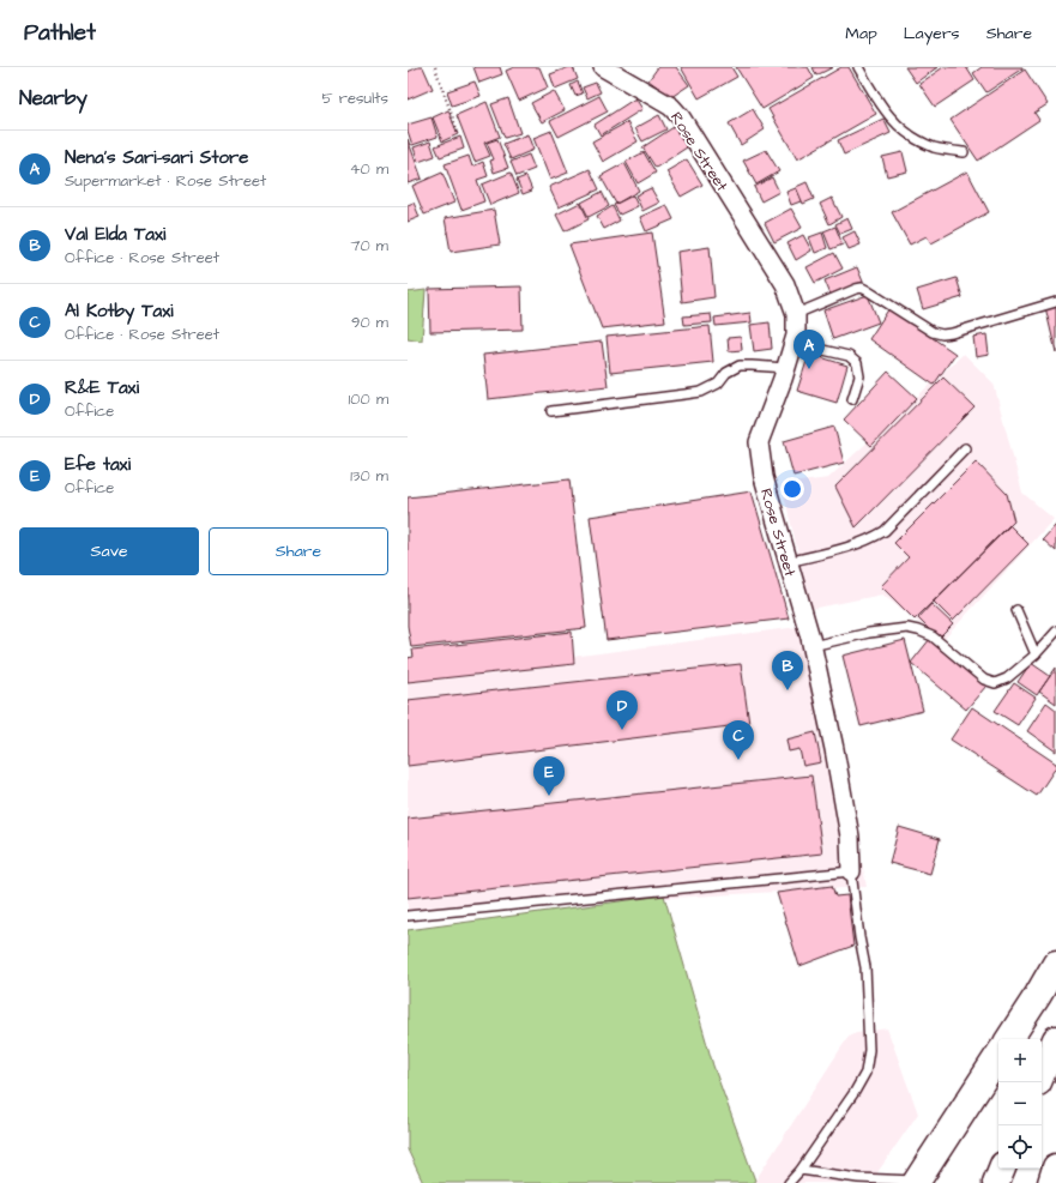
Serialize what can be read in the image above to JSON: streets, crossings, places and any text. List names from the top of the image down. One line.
{"streets":{"street":["Rose Street"]},"page":{"header":"Pathlet","nav":["Map","Layers","Share"],"heading":["Nearby","5 results"],"list":[{"mark":"A","name":"Nena's Sari-sari Store","note":"Supermarket · Rose Street","value":"40 m"},{"mark":"B","name":"Val Elda Taxi","note":"Office · Rose Street","value":"70 m"},{"mark":"C","name":"Al Kotby Taxi","note":"Office · Rose Street","value":"90 m"},{"mark":"D","name":"R&E Taxi","note":"Office","value":"100 m"},{"mark":"E","name":"Efe taxi","note":"Office","value":"130 m"}],"pins":["A","B","D","C","E"],"buttons":["Save","Share"],"map_buttons":["+","−"]}}
